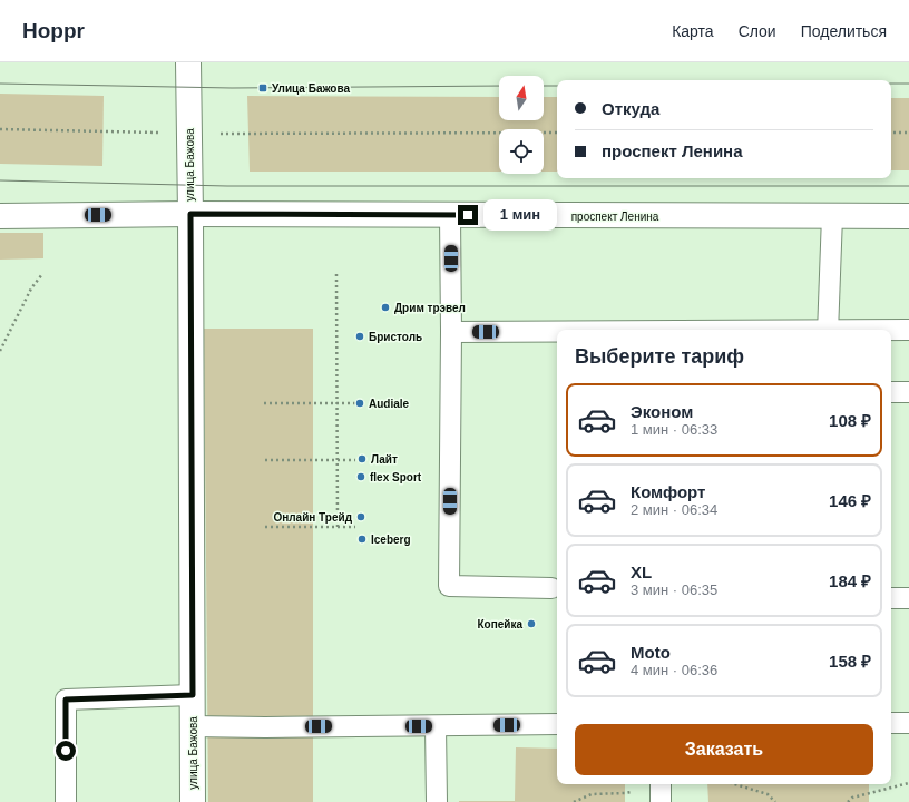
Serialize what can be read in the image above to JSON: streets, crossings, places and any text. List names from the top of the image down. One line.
{"streets":{"main road":["улица Бажова","проспект Ленина"]},"crossings":[["улица Бажова","проспект Ленина"]],"places":{"transit":["Улица Бажова"],"other":["Дрим трэвел","Бристоль","Audiale","Лайт","flex Sport","Онлайн Трейд","Iceberg","Копейка"]},"north":"top","page":{"header":"Hoppr","nav":["Карта","Слои","Поделиться"],"banner":["Откуда","проспект Ленина"],"bubble":"1 мин","heading":"Выберите тариф","list":[{"name":"Эконом","note":"1 мин · 06:33","value":"108 ₽"},{"name":"Комфорт","note":"2 мин · 06:34","value":"146 ₽"},{"name":"XL","note":"3 мин · 06:35","value":"184 ₽"},{"name":"Moto","note":"4 мин · 06:36","value":"158 ₽"}],"buttons":"Заказать"}}
